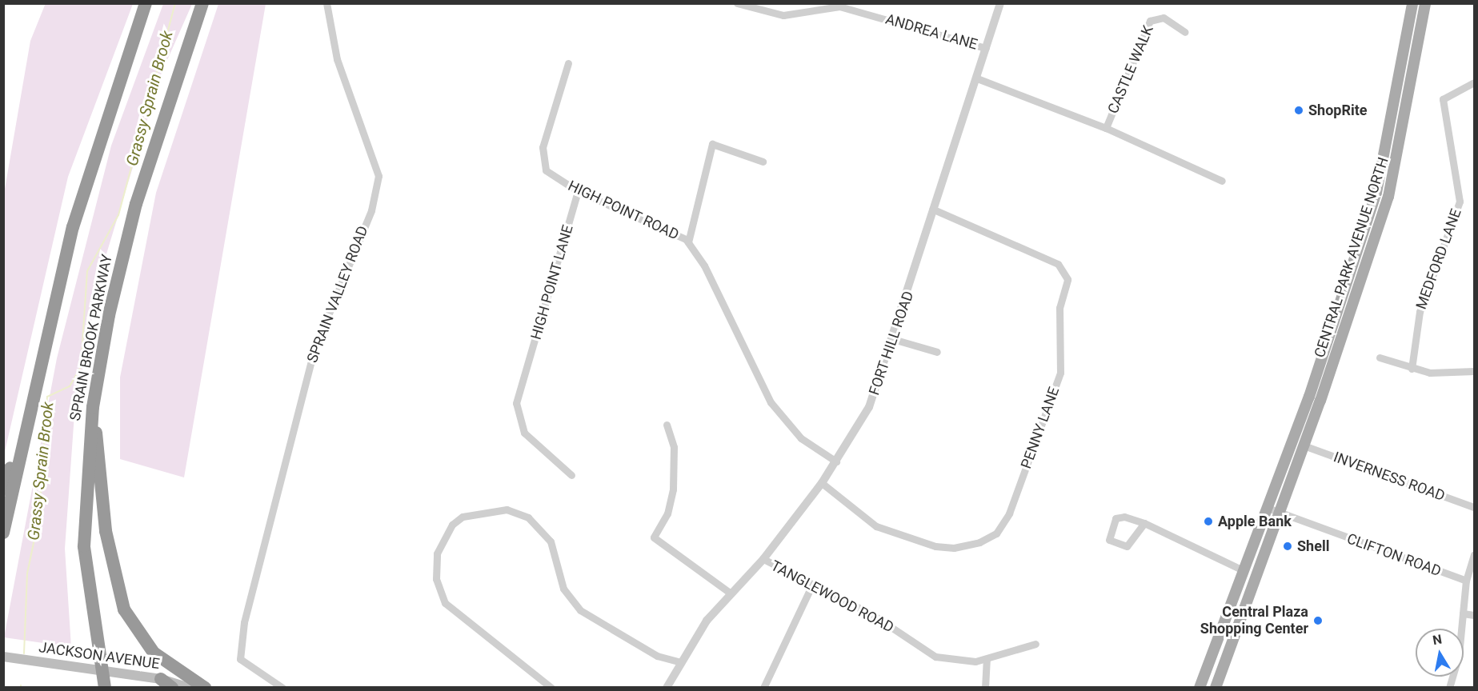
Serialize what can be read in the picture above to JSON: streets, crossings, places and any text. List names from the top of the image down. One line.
{"streets":{"highway":["SPRAIN BROOK PARKWAY"],"main road":["CENTRAL PARK AVENUE NORTH","JACKSON AVENUE"],"street":["ANDREA LANE","CASTLE WALK","HIGH POINT ROAD","MEDFORD LANE","HIGH POINT LANE","SPRAIN VALLEY ROAD","FORT HILL ROAD","PENNY LANE","INVERNESS ROAD","CLIFTON ROAD","TANGLEWOOD ROAD"]},"crossings":[["ANDREA LANE","FORT HILL ROAD"],["CASTLE WALK","FORT HILL ROAD"],["HIGH POINT ROAD","HIGH POINT LANE"],["HIGH POINT ROAD","FORT HILL ROAD"],["CENTRAL PARK AVENUE NORTH","INVERNESS ROAD"],["CENTRAL PARK AVENUE NORTH","CLIFTON ROAD"],["FORT HILL ROAD","PENNY LANE"],["FORT HILL ROAD","TANGLEWOOD ROAD"]],"water":["Grassy Sprain Brook"],"places":["ShopRite","Apple Bank","Shell","Central Plaza Shopping Center"],"north":"top"}
